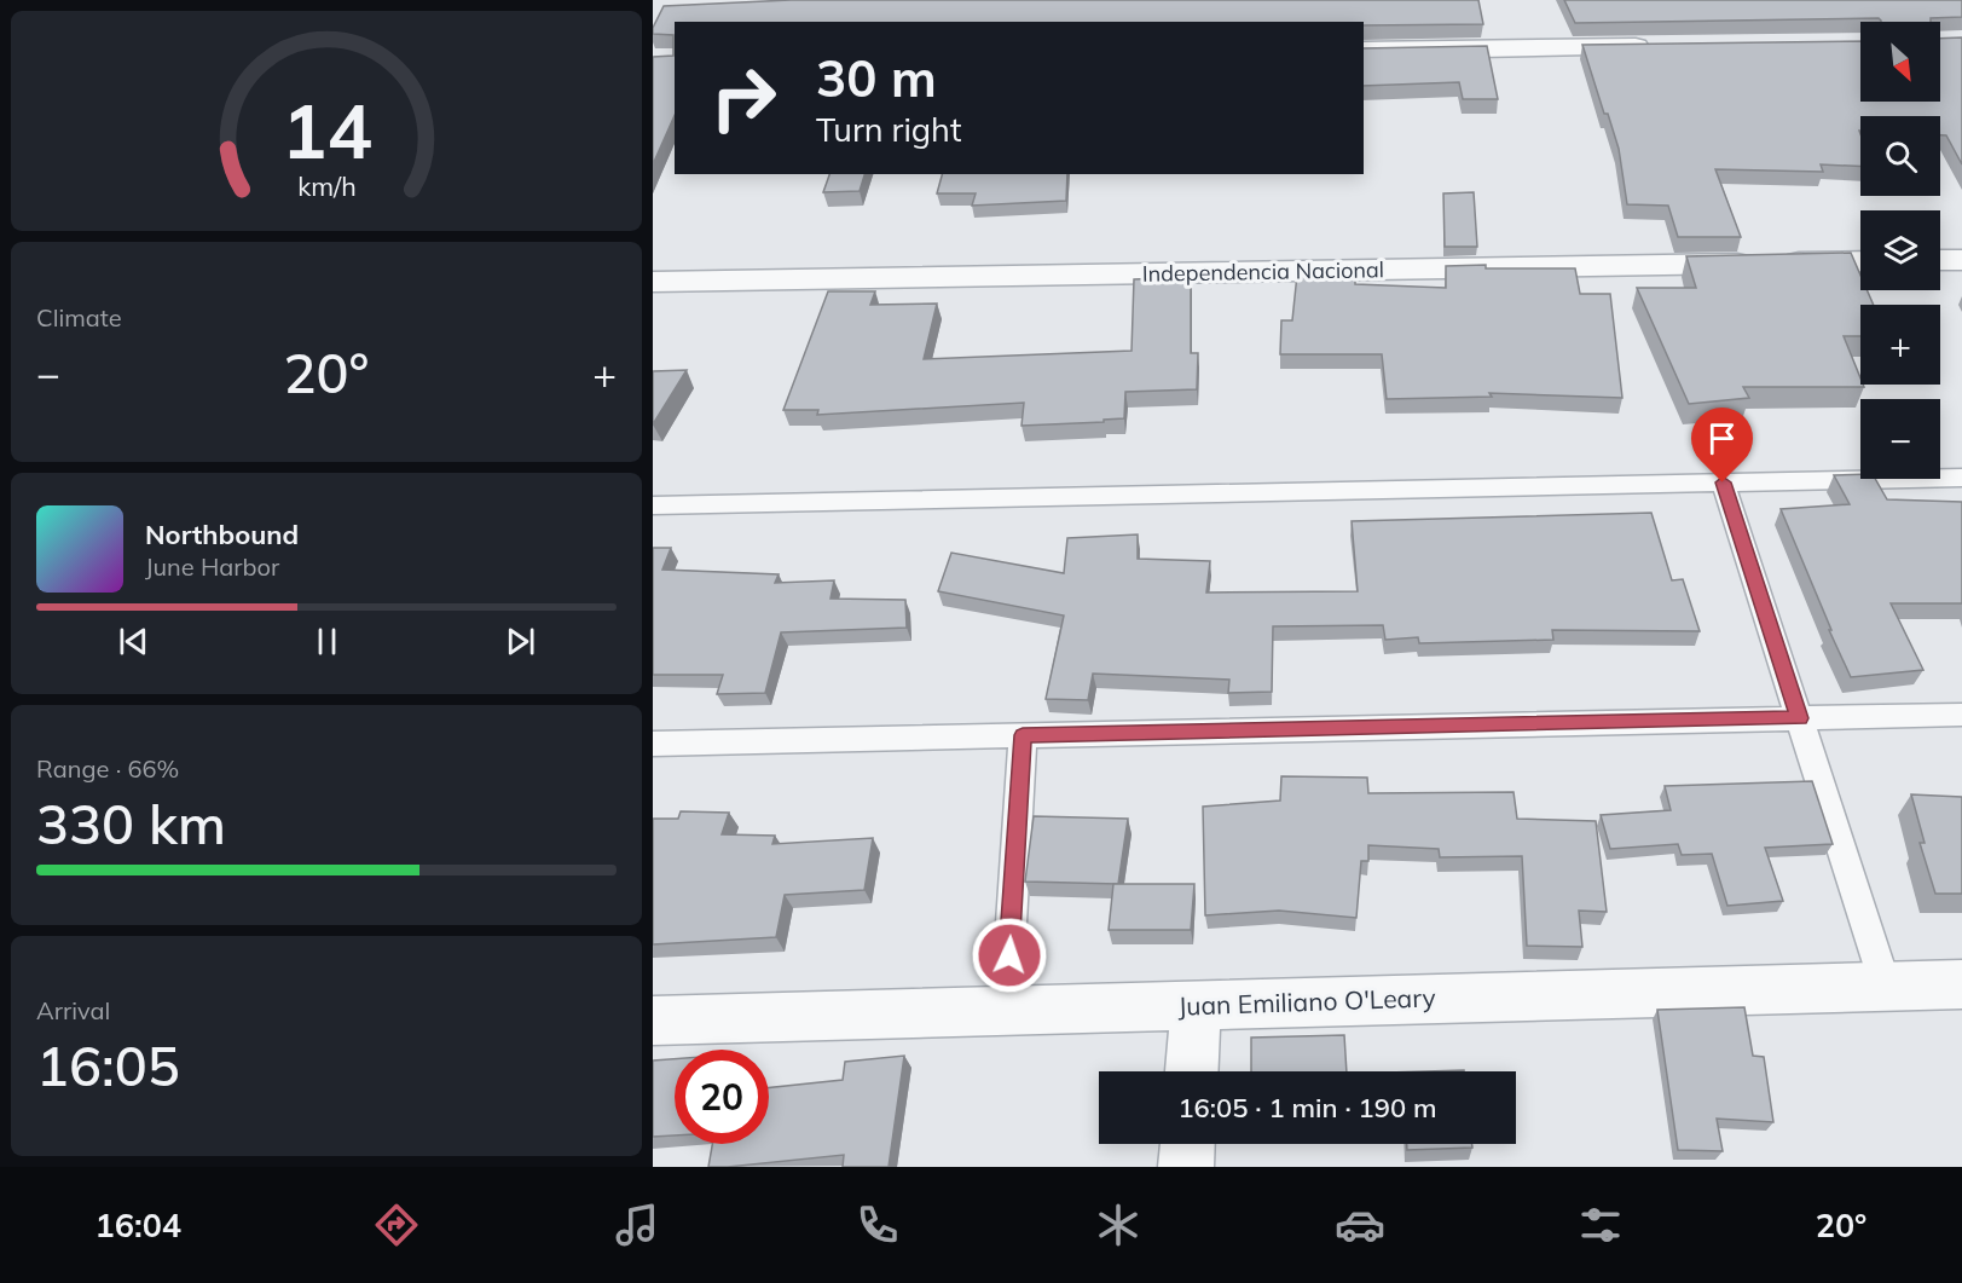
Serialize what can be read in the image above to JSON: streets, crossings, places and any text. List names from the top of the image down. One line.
{"streets":{"street":["Independencia Nacional","Juan Emiliano O'Leary"]},"north":"bottom right","page":{"map_buttons":["+","−"],"turn":["30 m","Turn right"],"tile":["Climate",["Range · 66%","330 km"],["Arrival","16:05"]],"heat":["−","20°","+"],"song":["Northbound","June Harbor"],"limit":"20","trip":"16:05 · 1 min · 190 m","tabs":["16:04","20°"],"gauge":["14","km/h"]}}
